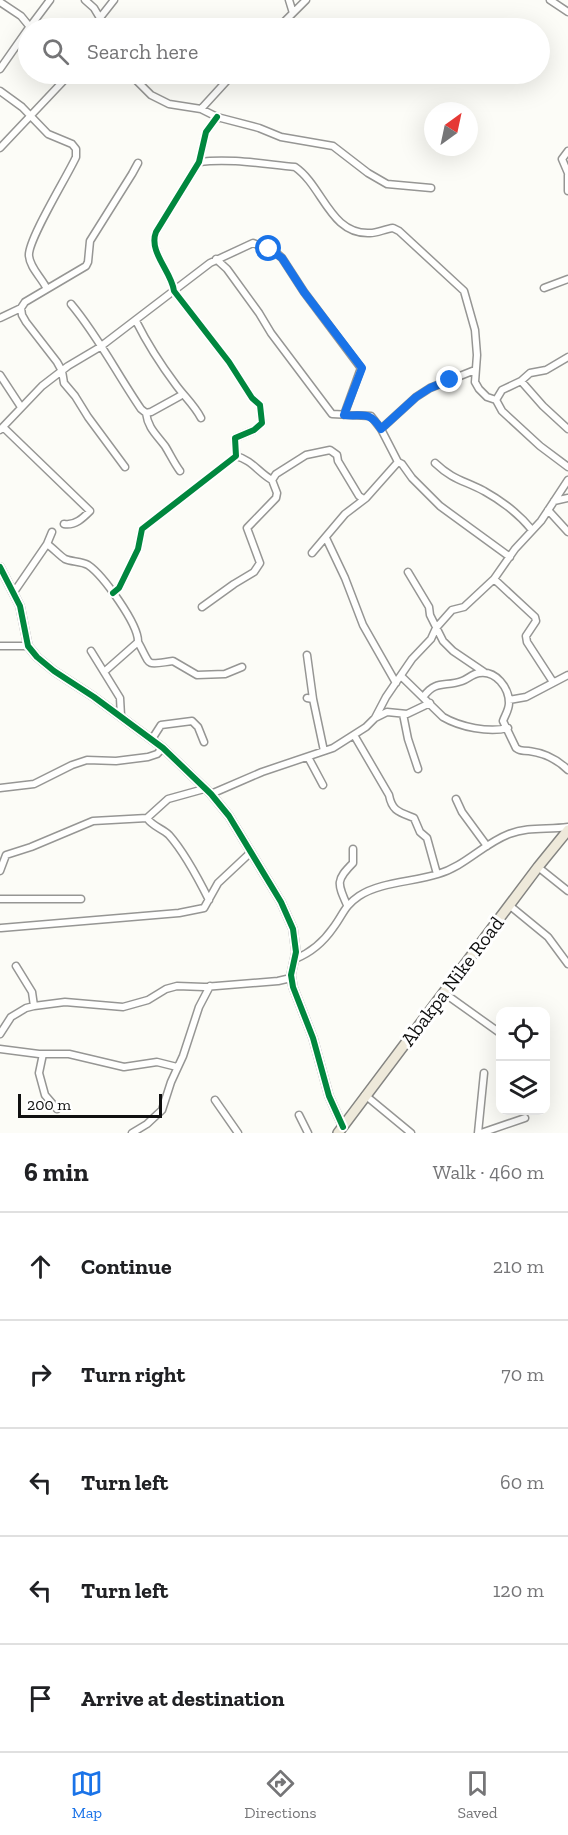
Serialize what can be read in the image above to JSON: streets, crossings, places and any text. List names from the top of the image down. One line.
{"streets":{"main road":["Abakpa Nike Road"]},"scale_bar":"200 m","north":"top right","page":{"search":"Search here","scale":"200 m","heading":["6 min","Walk · 460 m"],"list":[["Continue","210 m"],["Turn right","70 m"],["Turn left","60 m"],["Turn left","120 m"],"Arrive at destination"],"nav":["Map","Directions","Saved"]}}
